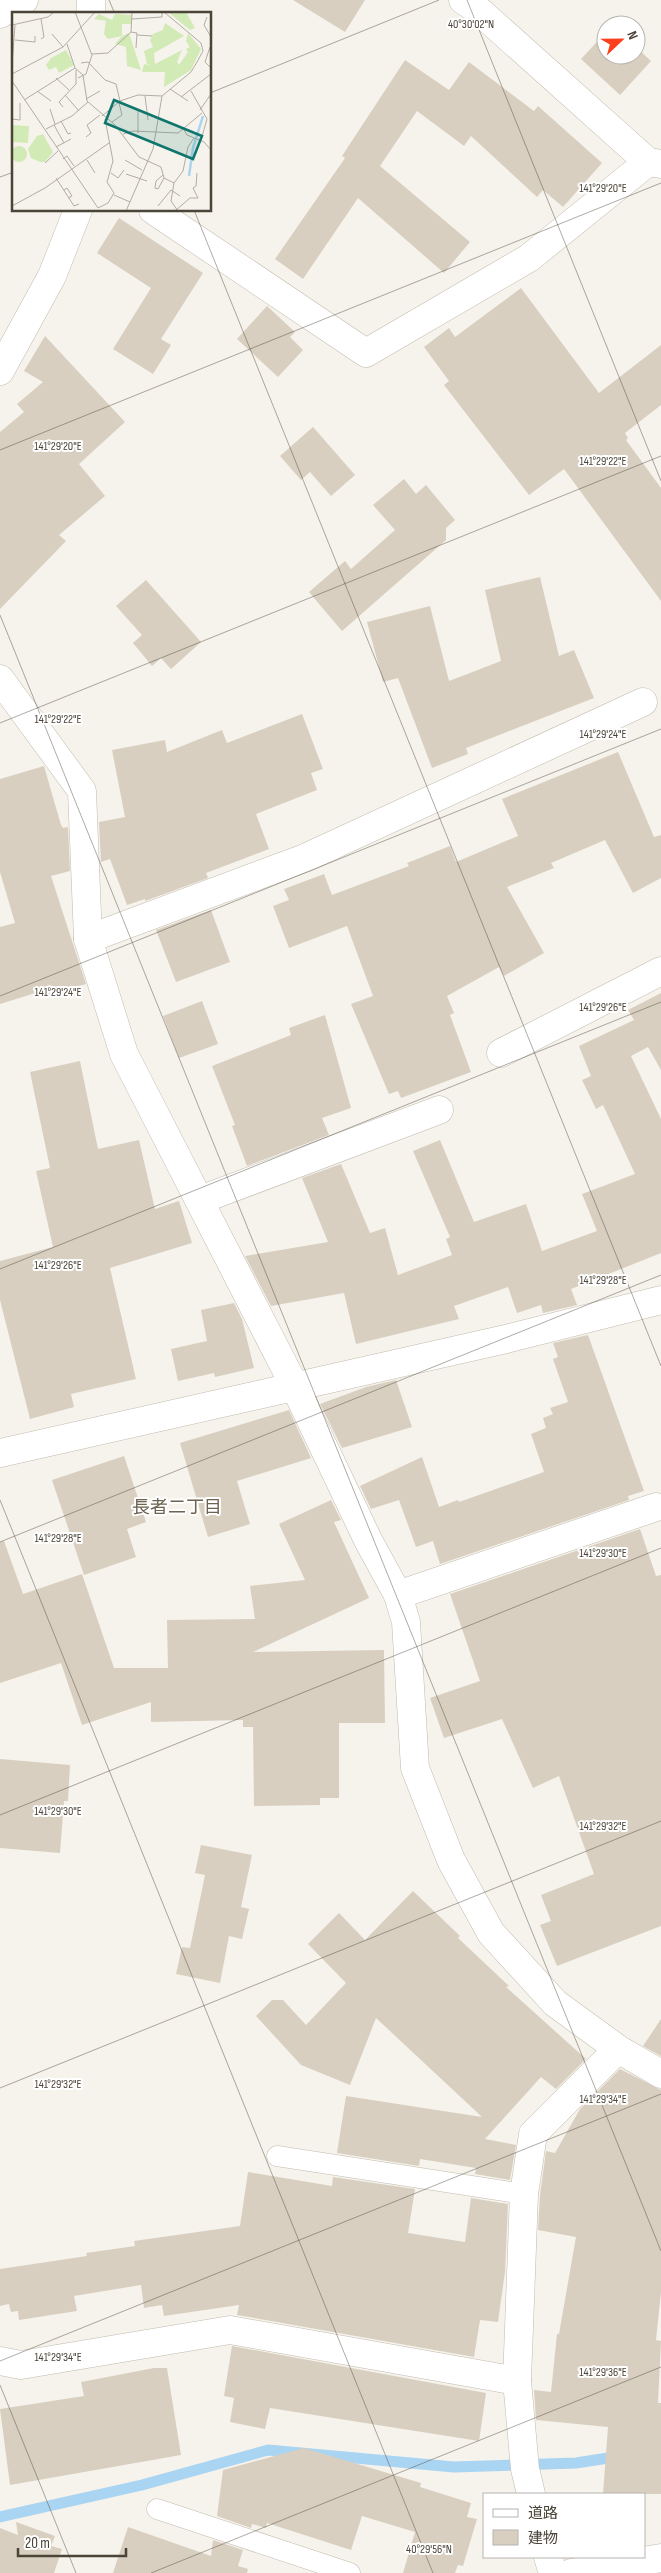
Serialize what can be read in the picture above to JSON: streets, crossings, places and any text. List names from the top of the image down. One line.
{"districts":["長者二丁目"],"legend":["道路","建物"],"scale_bar":"20 m","north":"right","coordinates":["40°30'02\"N","141°29'20\"E","141°29'22\"E","141°29'24\"E","141°29'26\"E","141°29'28\"E","141°29'30\"E","141°29'32\"E","141°29'34\"E","141°29'36\"E","40°29'56\"N"]}
